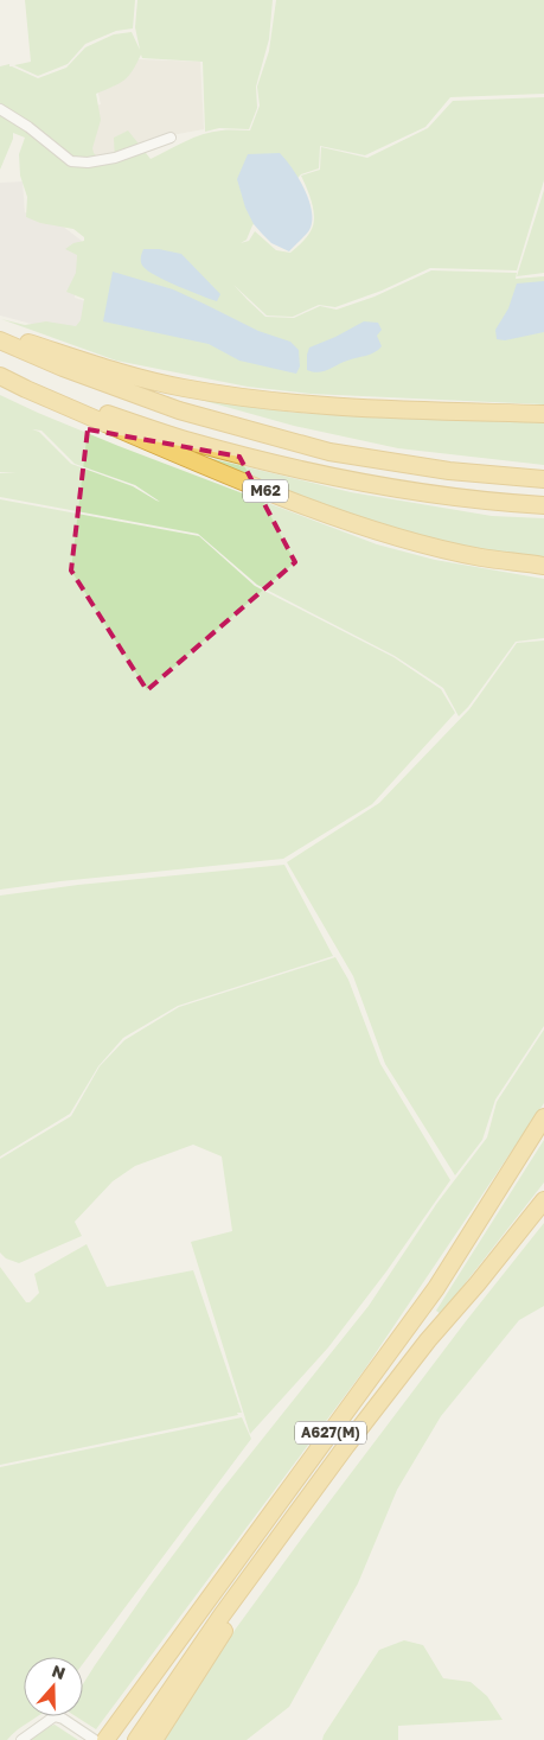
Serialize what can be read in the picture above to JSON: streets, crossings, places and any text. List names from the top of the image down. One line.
{"streets":{"highway":["M62","A627(M)"]},"north":"top"}
